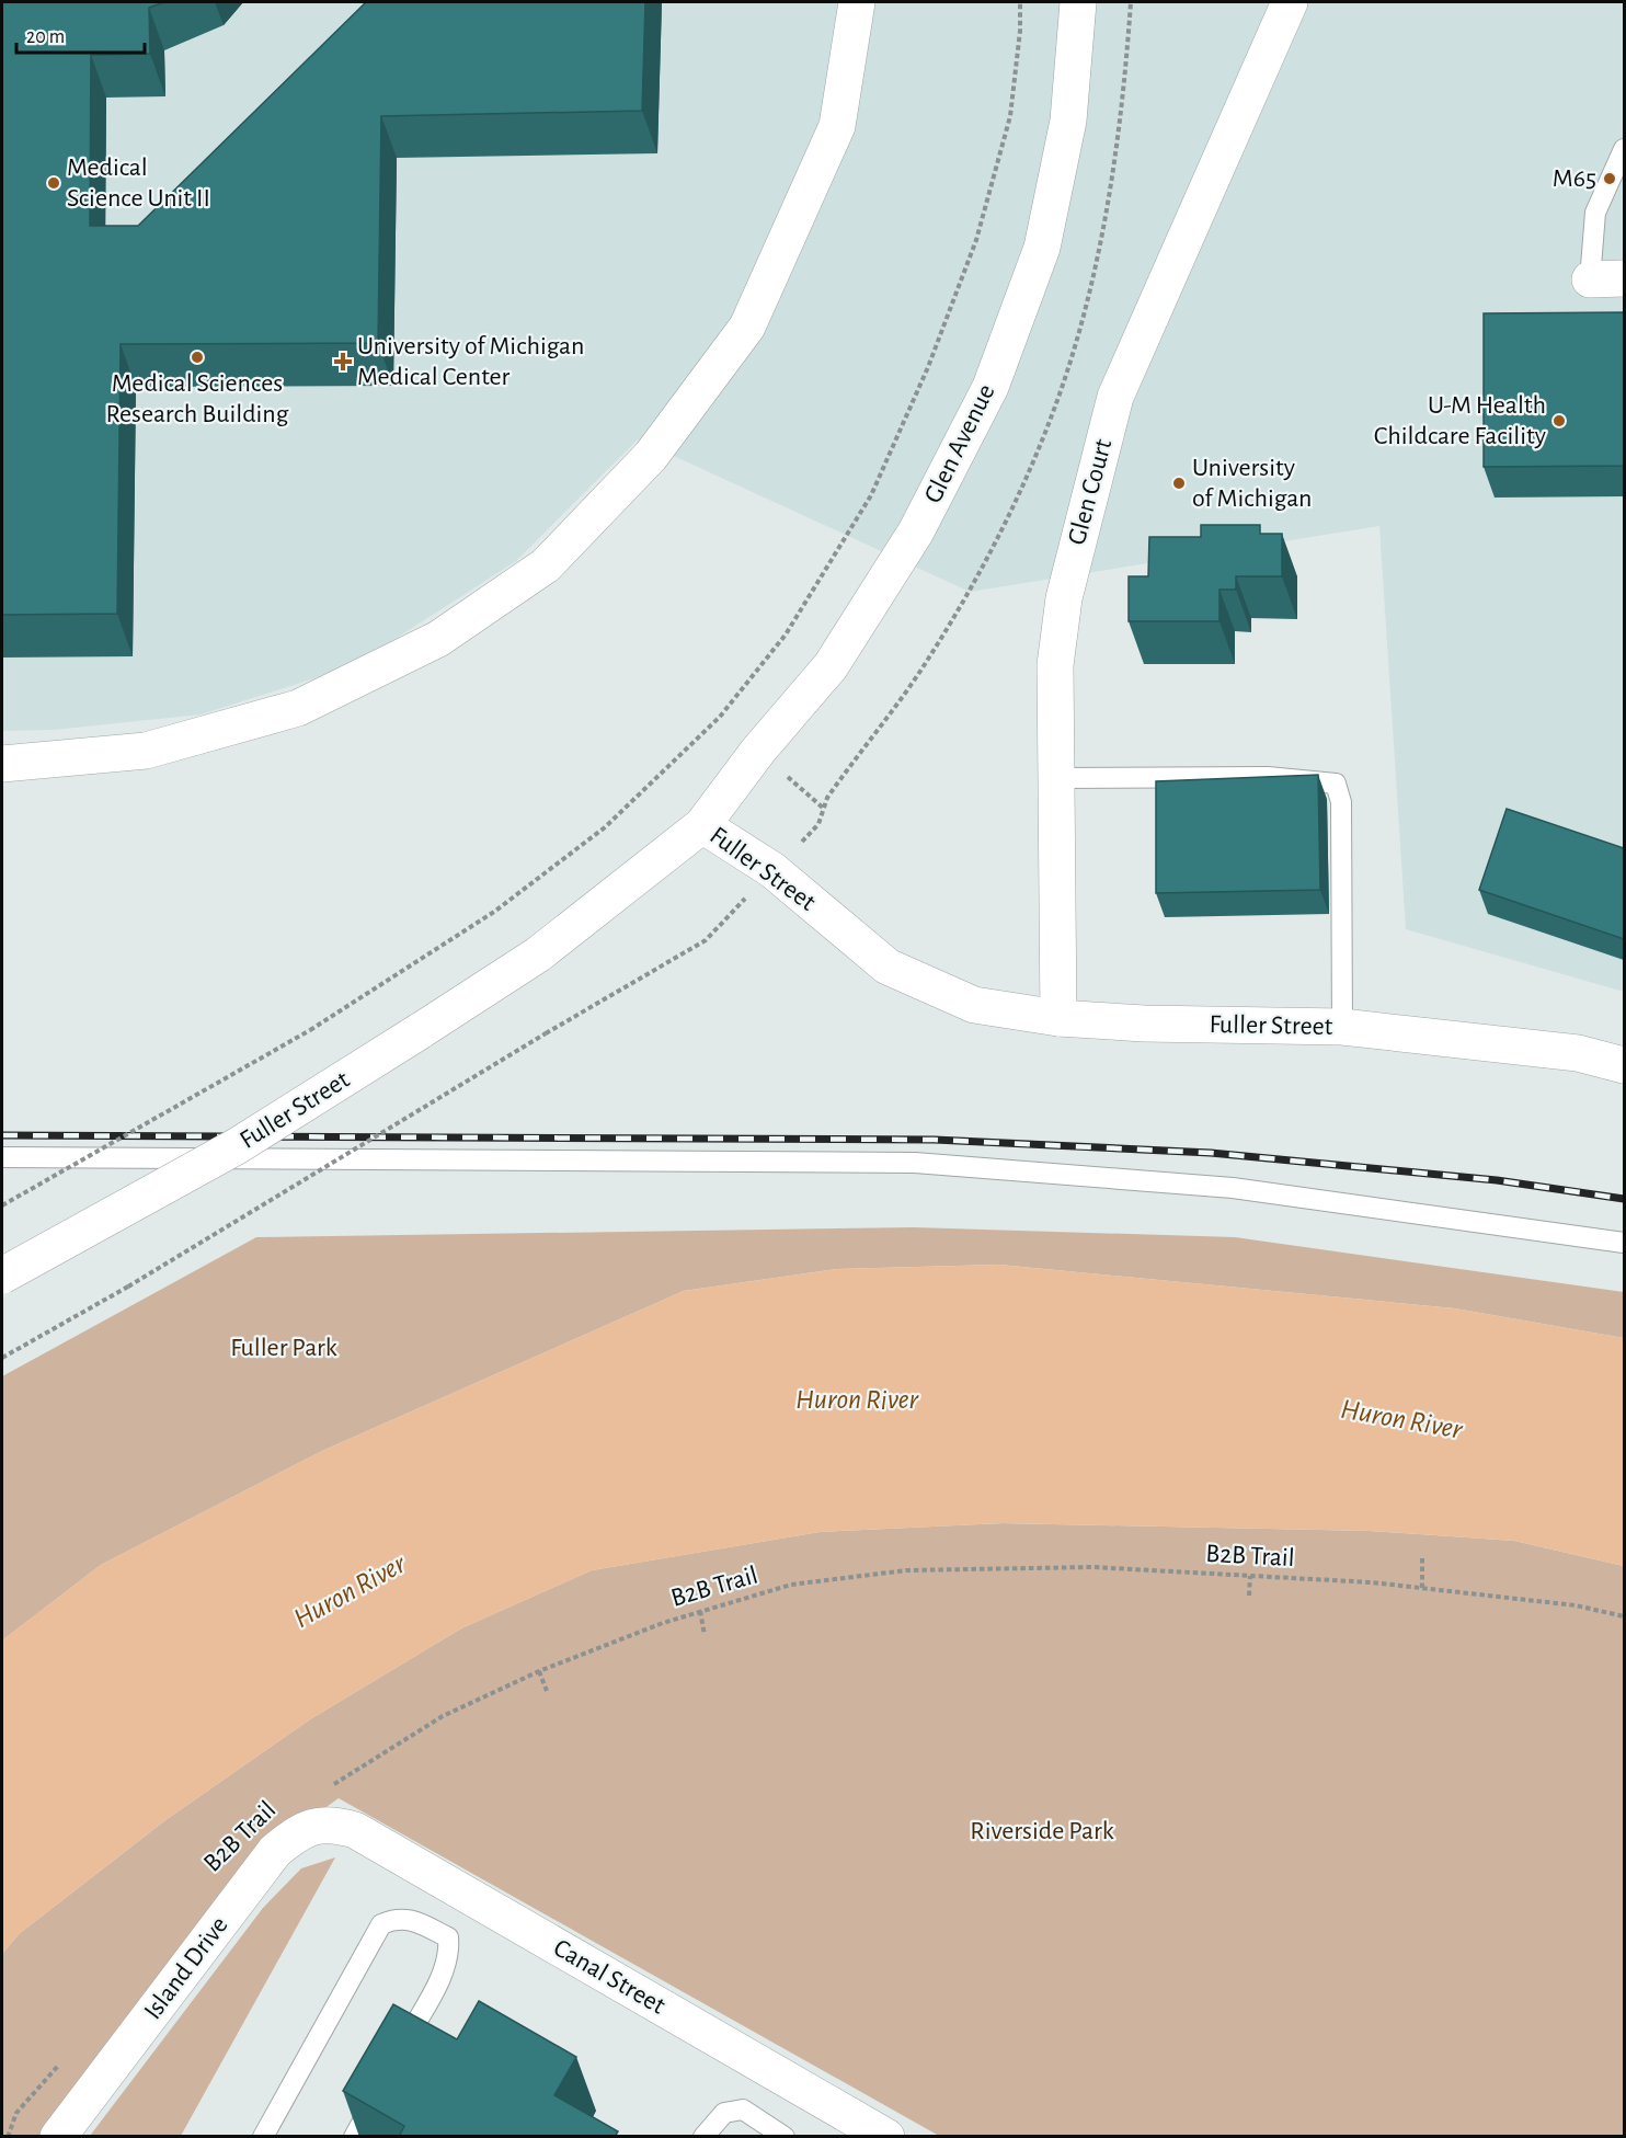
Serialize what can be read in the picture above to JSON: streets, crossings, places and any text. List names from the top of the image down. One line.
{"streets":{"street":["Glen Avenue","Glen Court","Fuller Street","Island Drive","Canal Street"],"path":["B2B Trail"]},"crossings":[["Glen Avenue","Fuller Street"],["Glen Court","Fuller Street"],["B2B Trail","Island Drive"],["B2B Trail","Canal Street"],["Island Drive","Canal Street"]],"water":["Huron River"],"parks":["Fuller Park","Riverside Park"],"places":{"other":["M65","Medical Science Unit II","Medical Sciences Research Building","U-M Health Childcare Facility","University of Michigan"],"health":["University of Michigan Medical Center"]},"scale_bar":"20 m"}
